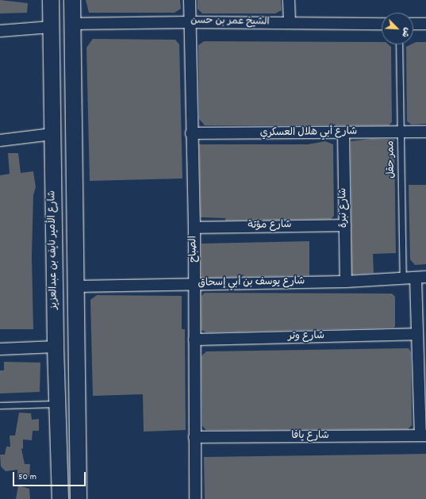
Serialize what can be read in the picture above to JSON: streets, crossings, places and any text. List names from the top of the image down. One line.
{"streets":{"street":["الشيخ عمر بن حسن","شارع أبي هلال العسكري","شارع نبرة","شارع مؤتة","الصباح","شارع الأمير نايف بن عبدالعزيز","شارع يوسف بن أبي إسحاق","شارع وتر","شارع يافا"],"lane":["ممر حقل"]},"crossings":[["الشيخ عمر بن حسن","الصباح"],["شارع أبي هلال العسكري","ممر حقل"],["شارع أبي هلال العسكري","شارع نبرة"],["شارع أبي هلال العسكري","الصباح"],["ممر حقل","شارع يوسف بن أبي إسحاق"],["شارع نبرة","شارع مؤتة"],["شارع نبرة","شارع يوسف بن أبي إسحاق"],["شارع مؤتة","الصباح"],["الصباح","شارع يوسف بن أبي إسحاق"],["الصباح","شارع وتر"],["الصباح","شارع يافا"]],"scale_bar":"50 m","north":"bottom right"}
